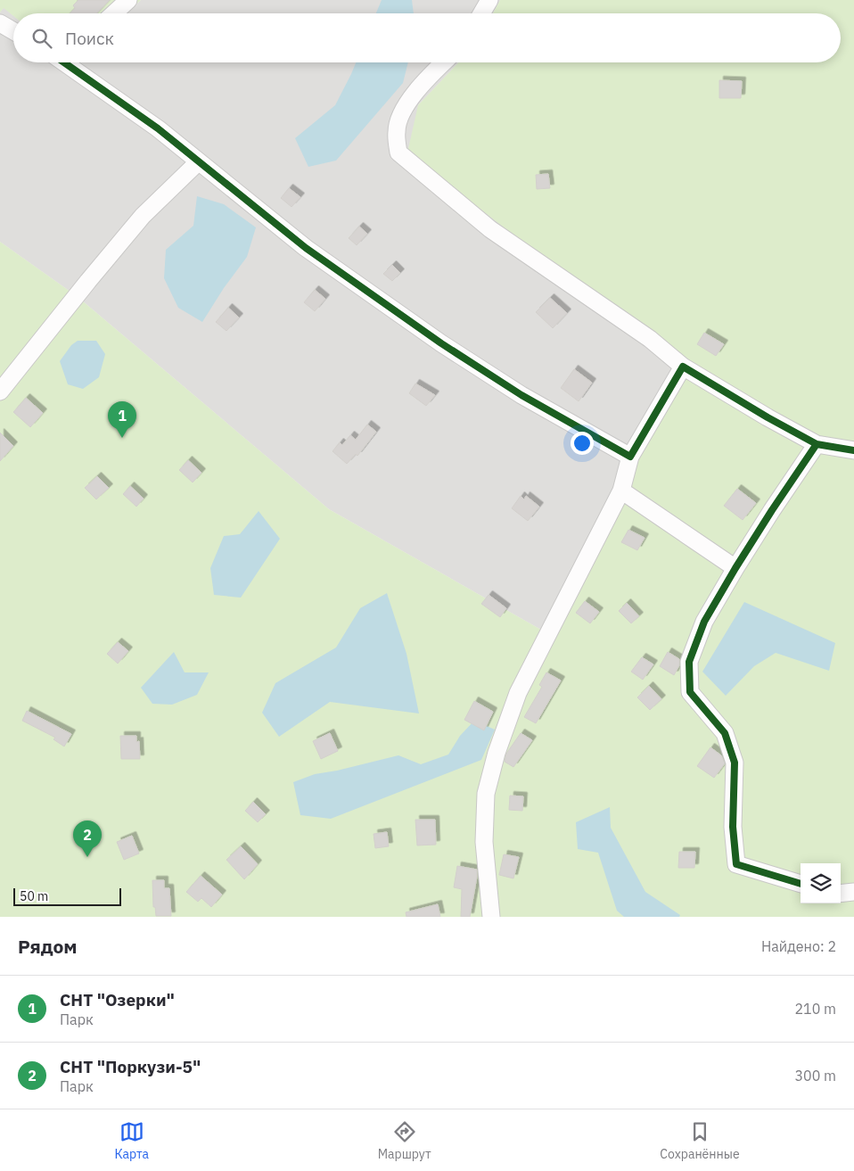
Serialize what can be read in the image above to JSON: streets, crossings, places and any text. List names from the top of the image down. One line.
{"scale_bar":"50 m","page":{"search":"Поиск","pins":["1","2"],"scale":"50 m","heading":["Рядом","Найдено: 2"],"list":[{"mark":"1","name":"СНТ \"Озерки\"","note":"Парк","value":"210 m"},{"mark":"2","name":"СНТ \"Поркузи-5\"","note":"Парк","value":"300 m"}],"nav":["Карта","Маршрут","Сохранённые"]}}
